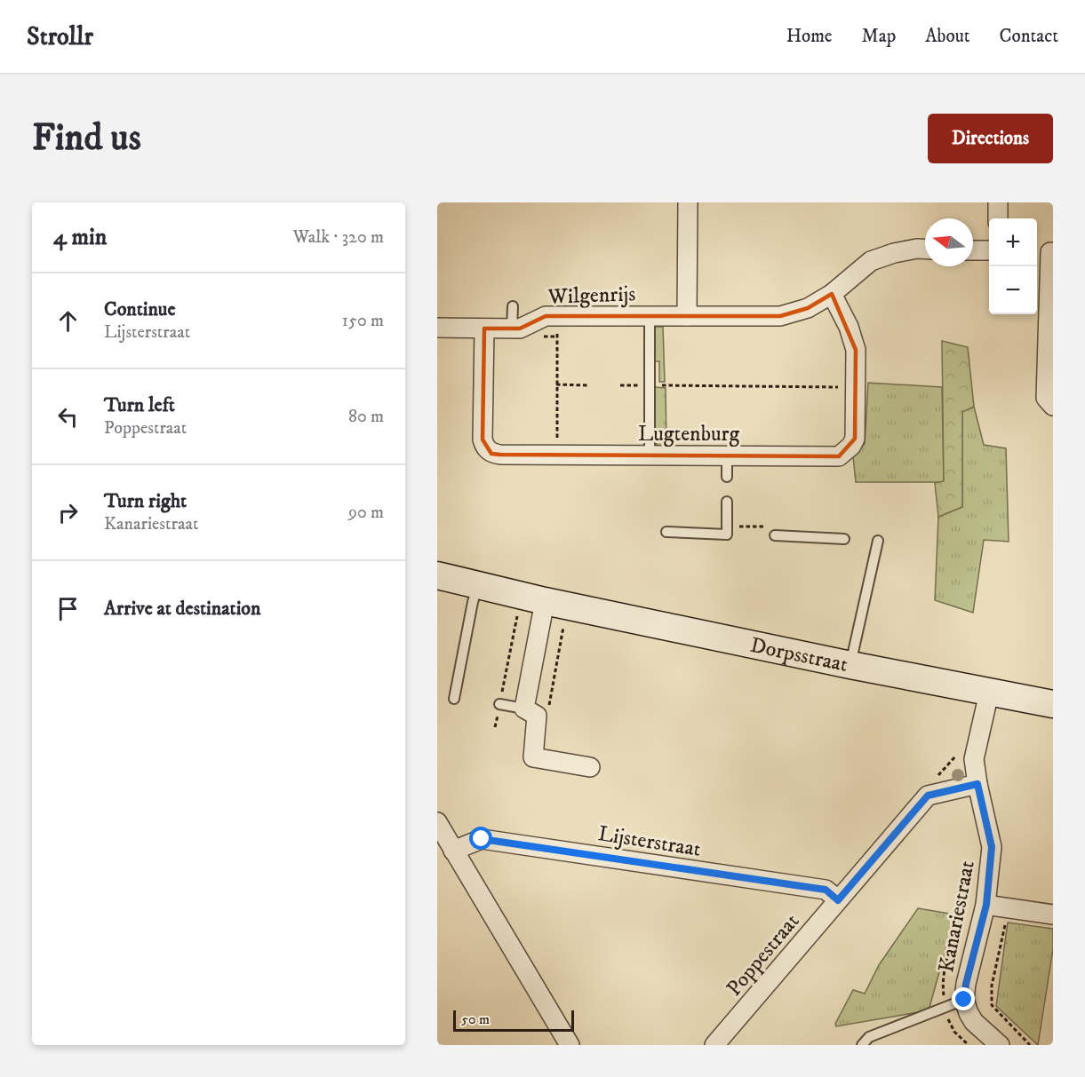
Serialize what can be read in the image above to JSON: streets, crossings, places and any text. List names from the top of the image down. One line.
{"streets":{"street":["Wilgenrijs","Lugtenburg","Dorpsstraat","Lijsterstraat","Kanariestraat","Poppestraat"]},"crossings":[["Wilgenrijs","Lugtenburg"],["Lijsterstraat","Poppestraat"]],"scale_bar":"50 m","north":"left","page":{"header":"Strollr","nav":["Home","Map","About","Contact"],"buttons":"Directions","title":"Find us","heading":["4 min","Walk · 320 m"],"map_buttons":["+","−"],"list":[["Continue","Lijsterstraat","150 m"],["Turn left","Poppestraat","80 m"],["Turn right","Kanariestraat","90 m"],"Arrive at destination"],"scale":"50 m"}}
